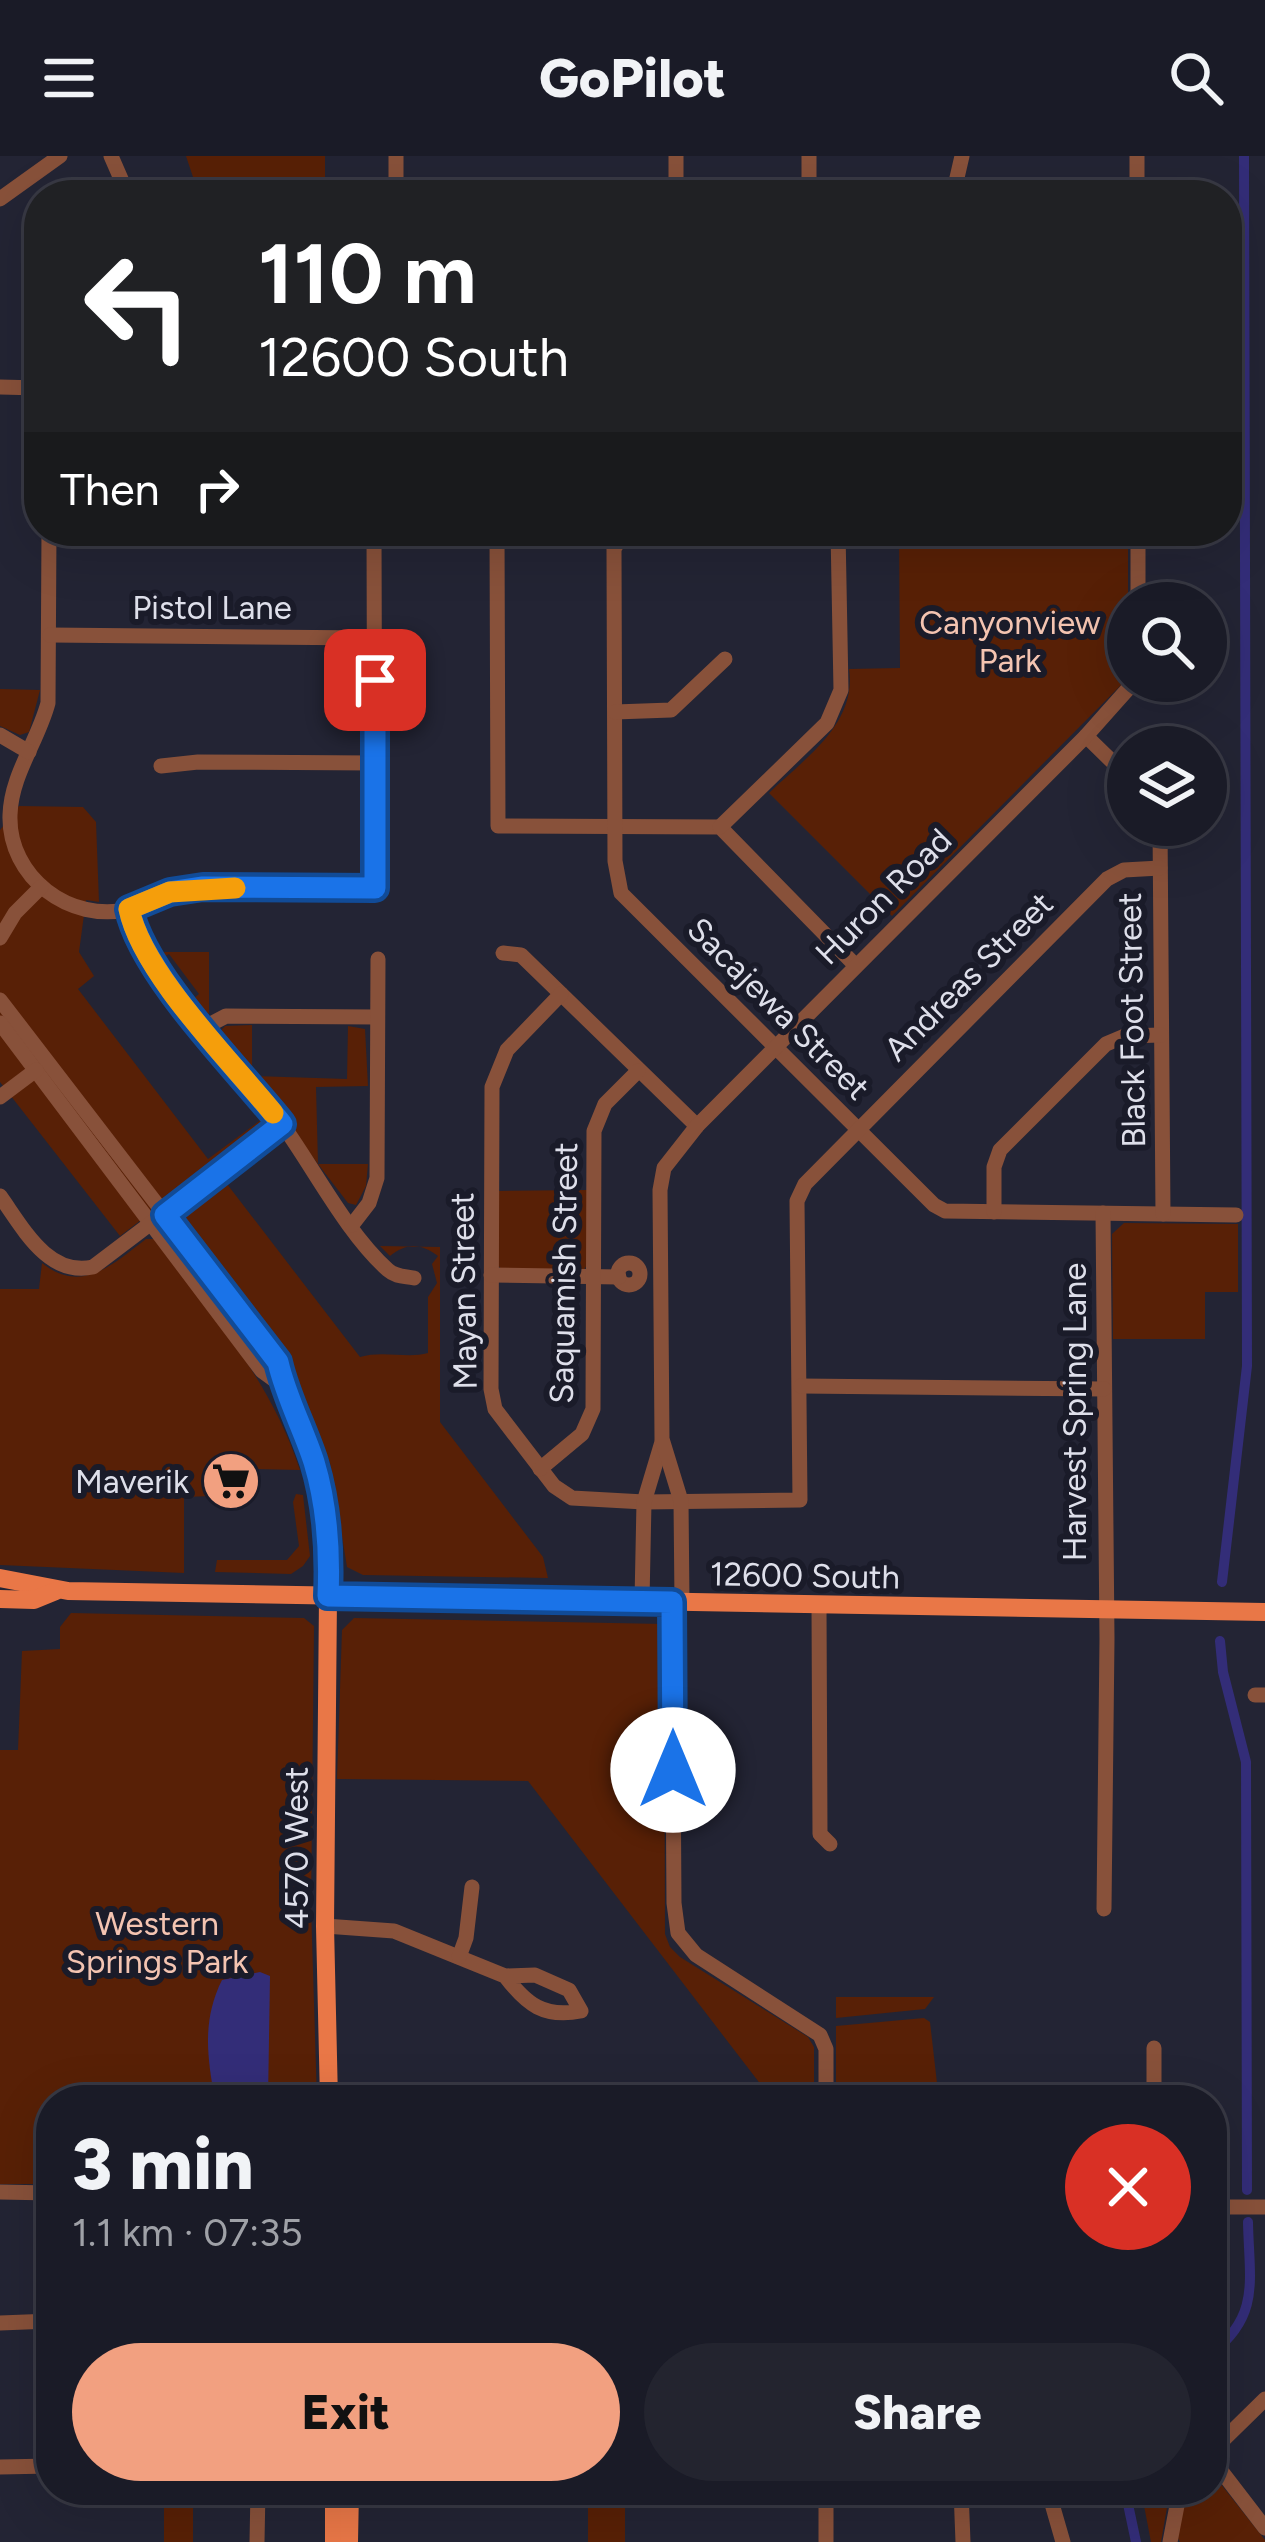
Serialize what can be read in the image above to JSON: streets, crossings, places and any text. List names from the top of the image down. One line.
{"streets":{"main road":["12600 South","4570 West"],"street":["Pistol Lane","Huron Road","Andreas Street","Sacajewa Street","Black Foot Street","Saquamish Street","Mayan Street","Harvest Spring Lane"]},"crossings":[["Huron Road","Sacajewa Street"],["Huron Road","Mayan Street"],["Huron Road","12600 South"],["Andreas Street","Sacajewa Street"],["Andreas Street","Black Foot Street"],["Andreas Street","Mayan Street"],["Sacajewa Street","Black Foot Street"],["Sacajewa Street","Harvest Spring Lane"],["Saquamish Street","Mayan Street"],["Harvest Spring Lane","12600 South"],["12600 South","4570 West"]],"parks":["Canyonview Park","Western Springs Park"],"places":{"supermarket":["Maverik"]},"page":{"header":"GoPilot","turn":["110 m","12600 South"],"then":"Then","heading":["3 min","1.1 km · 07:35"],"buttons":["Exit","Share"]}}
